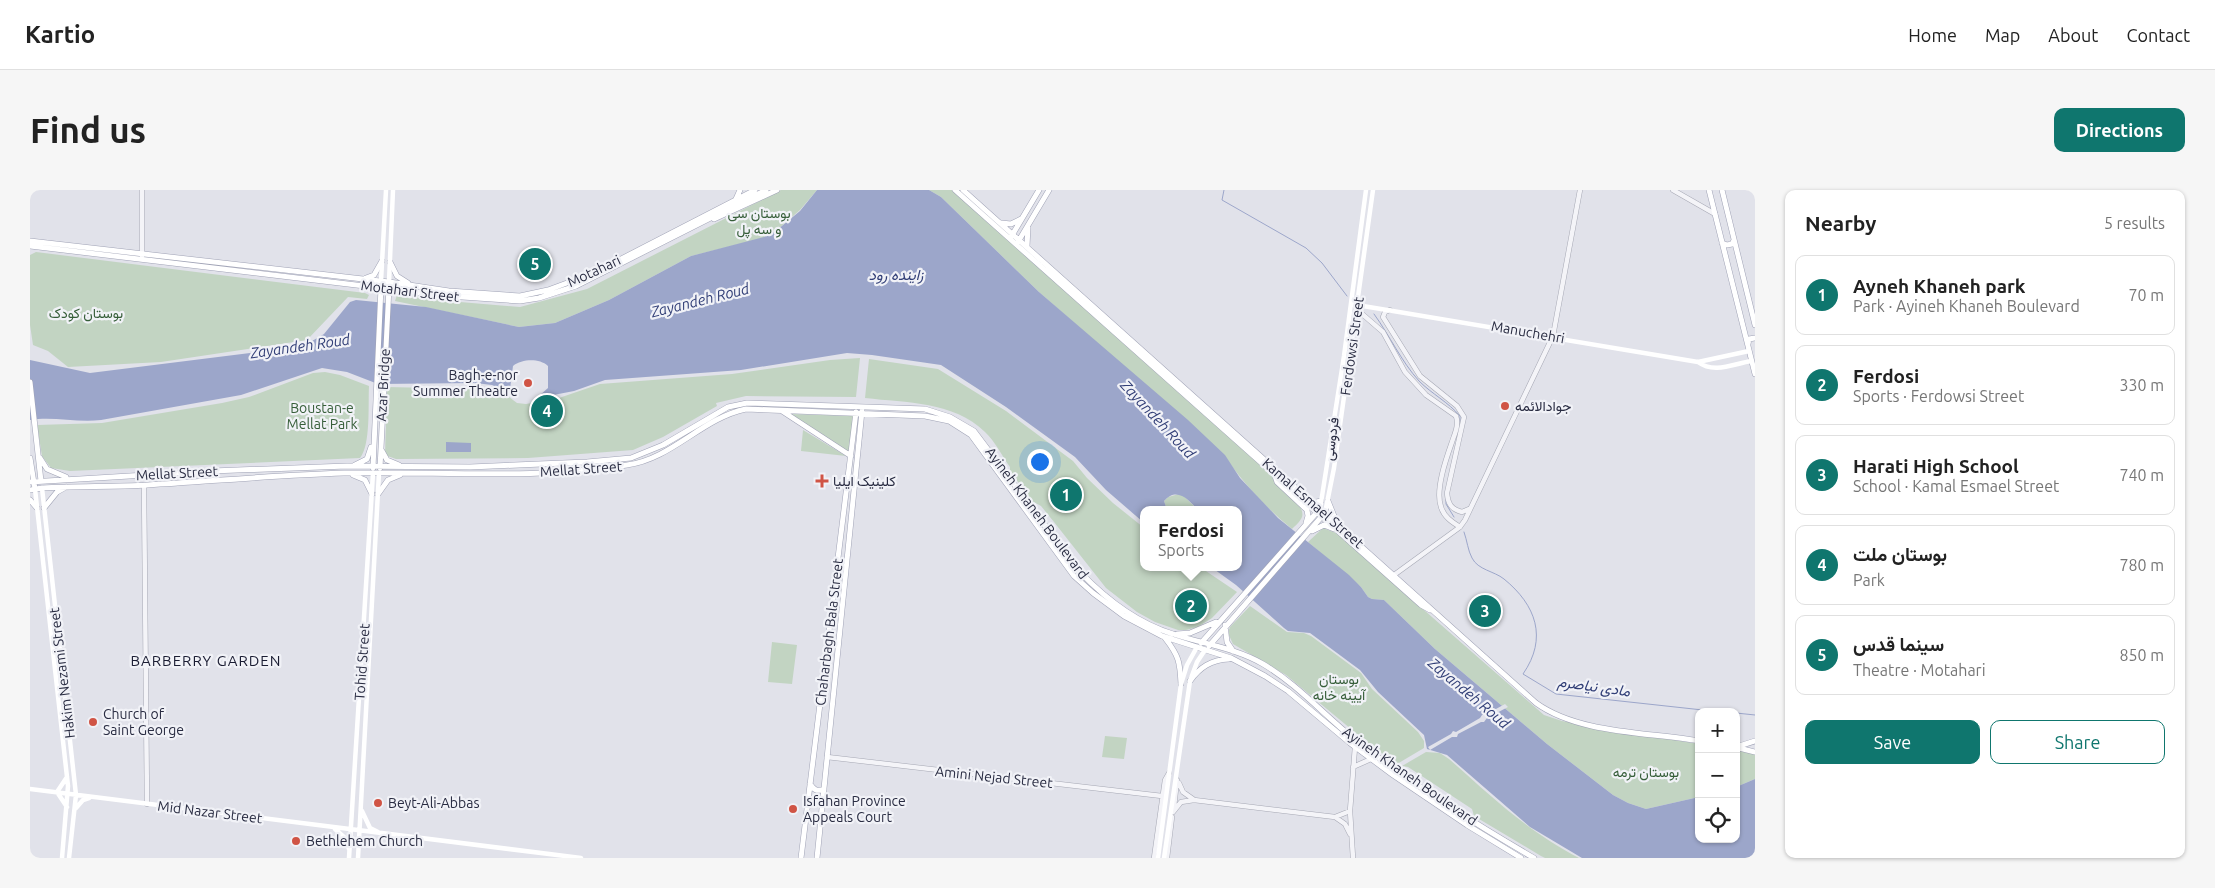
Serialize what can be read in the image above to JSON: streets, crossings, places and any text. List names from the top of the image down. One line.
{"streets":{"main road":["Motahari","Motahari Street","Manuchehri","Ferdowsi Street","Azar Bridge","فردوسی","Mellat Street","Kamal Esmael Street","Ayineh Khaneh Boulevard","Chaharbagh Bala Street","Tohid Street","Hakim Nezami Street","Mid Nazar Street"],"street":["Amini Nejad Street"]},"crossings":[["Motahari","Motahari Street"],["Motahari","Azar Bridge"],["Motahari Street","Azar Bridge"],["Manuchehri","Ferdowsi Street"],["Manuchehri","فردوسی"],["Azar Bridge","Mellat Street"],["Azar Bridge","Tohid Street"],["فردوسی","Kamal Esmael Street"],["Mellat Street","Ayineh Khaneh Boulevard"],["Mellat Street","Chaharbagh Bala Street"],["Mellat Street","Tohid Street"],["Mellat Street","Hakim Nezami Street"],["Ayineh Khaneh Boulevard","Chaharbagh Bala Street"],["Chaharbagh Bala Street","Amini Nejad Street"],["Tohid Street","Mid Nazar Street"],["Hakim Nezami Street","Mid Nazar Street"]],"districts":["BARBERRY GARDEN"],"water":["زاینده رود","Zayandeh Roud","مادی نیاصرم"],"parks":["بوستان سی و سه پل","بوستان کودک","Boustan-e Mellat Park","بوستان آیینه خانه","بوستان ترمه"],"places":{"other":["Bagh-e-nor Summer Theatre","جوادالائمه","Church of Saint George","Beyt-Ali-Abbas","Isfahan Province Appeals Court","Bethlehem Church"],"health":["کلینیک ایلیا"]},"page":{"header":"Kartio","nav":["Home","Map","About","Contact"],"buttons":["Directions",["Save","Share"]],"title":"Find us","heading":["Nearby","5 results"],"pins":["5","4","1","2","3"],"list":[{"mark":"1","name":"Ayneh Khaneh park","note":"Park · Ayineh Khaneh Boulevard","value":"70 m"},{"mark":"2","name":"Ferdosi","note":"Sports · Ferdowsi Street","value":"330 m"},{"mark":"3","name":"Harati High School","note":"School · Kamal Esmael Street","value":"740 m"},{"mark":"4","name":"بوستان ملت","note":"Park","value":"780 m"},{"mark":"5","name":"سینما قدس","note":"Theatre · Motahari","value":"850 m"}],"popup":["Ferdosi","Sports"],"map_buttons":["+","−"]}}
